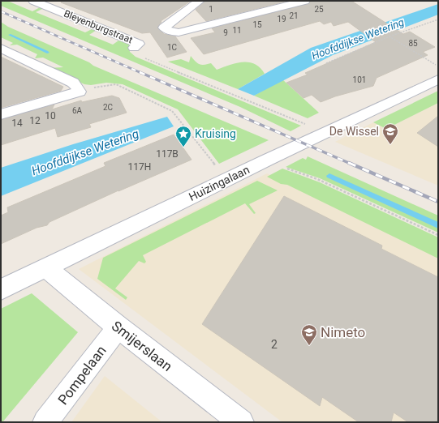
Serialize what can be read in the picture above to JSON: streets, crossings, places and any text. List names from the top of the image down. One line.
{"streets":{"street":["Bleyenburgstraat","Huizingalaan","Smijerslaan","Pompelaan"]},"crossings":[["Huizingalaan","Smijerslaan"],["Smijerslaan","Pompelaan"]],"water":["Hoofddijkse Wetering"],"places":{"school or university":["De Wissel","Nimeto"],"place":["Kruising"]},"house_numbers":["1","25","21","19","15","11","9","85","1C","101","2C","6A","10","12","14","117B","117H","2"]}
